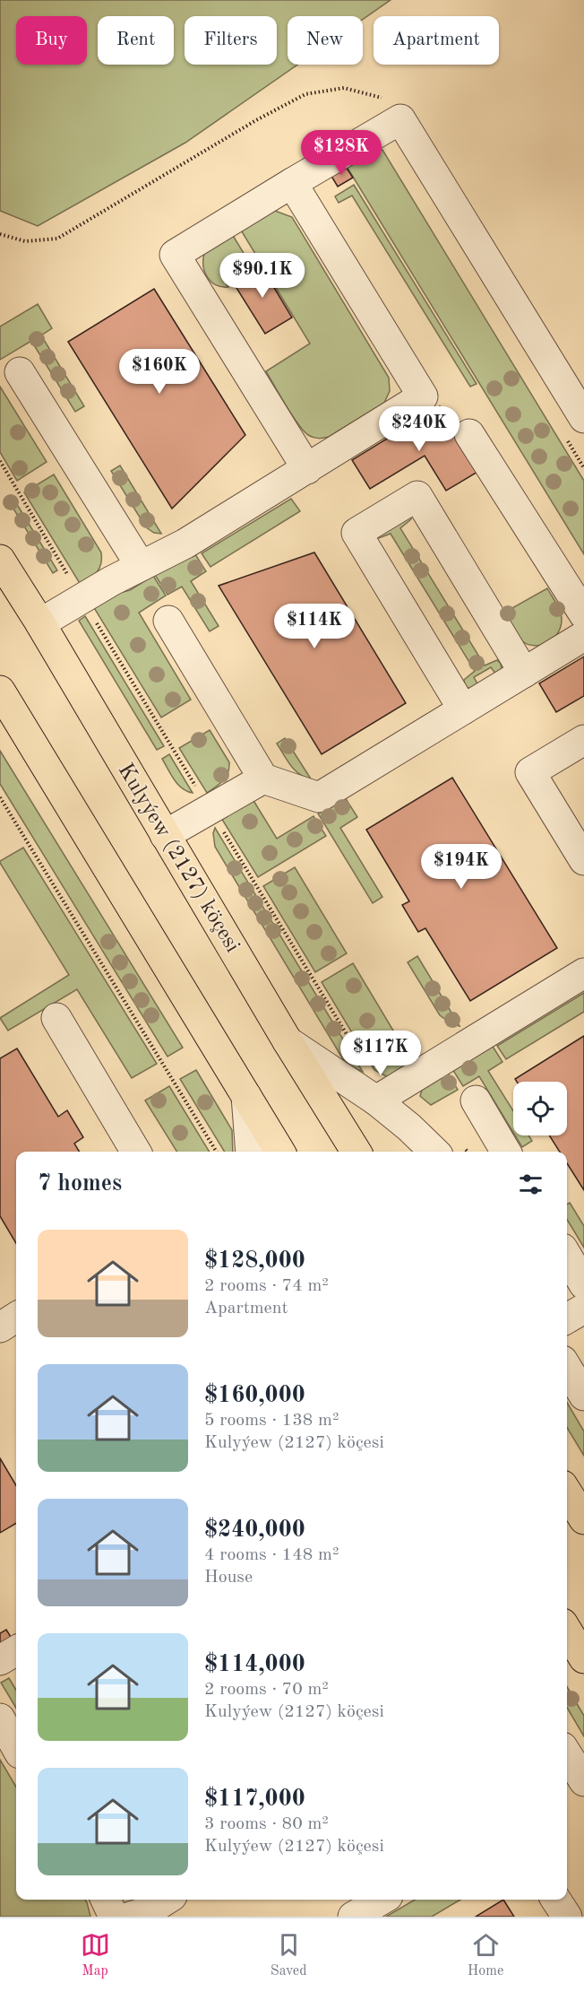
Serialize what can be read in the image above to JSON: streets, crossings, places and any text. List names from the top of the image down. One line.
{"streets":{"highway":["Kulyýew (2127) köçesi"]},"page":{"chip":["Buy","Rent","Filters","New","Apartment"],"price":["$128K","$90.1K","$160K","$240K","$114K","$194K","$117K"],"heading":"7 homes","list":[{"name":"$128,000","note":"2 rooms · 74 m² · Apartment"},{"name":"$160,000","note":"5 rooms · 138 m² · Kulyýew (2127) köçesi"},{"name":"$240,000","note":"4 rooms · 148 m² · House"},{"name":"$114,000","note":"2 rooms · 70 m² · Kulyýew (2127) köçesi"},{"name":"$117,000","note":"3 rooms · 80 m² · Kulyýew (2127) köçesi"}],"tabs":["Map","Saved","Home"]}}
